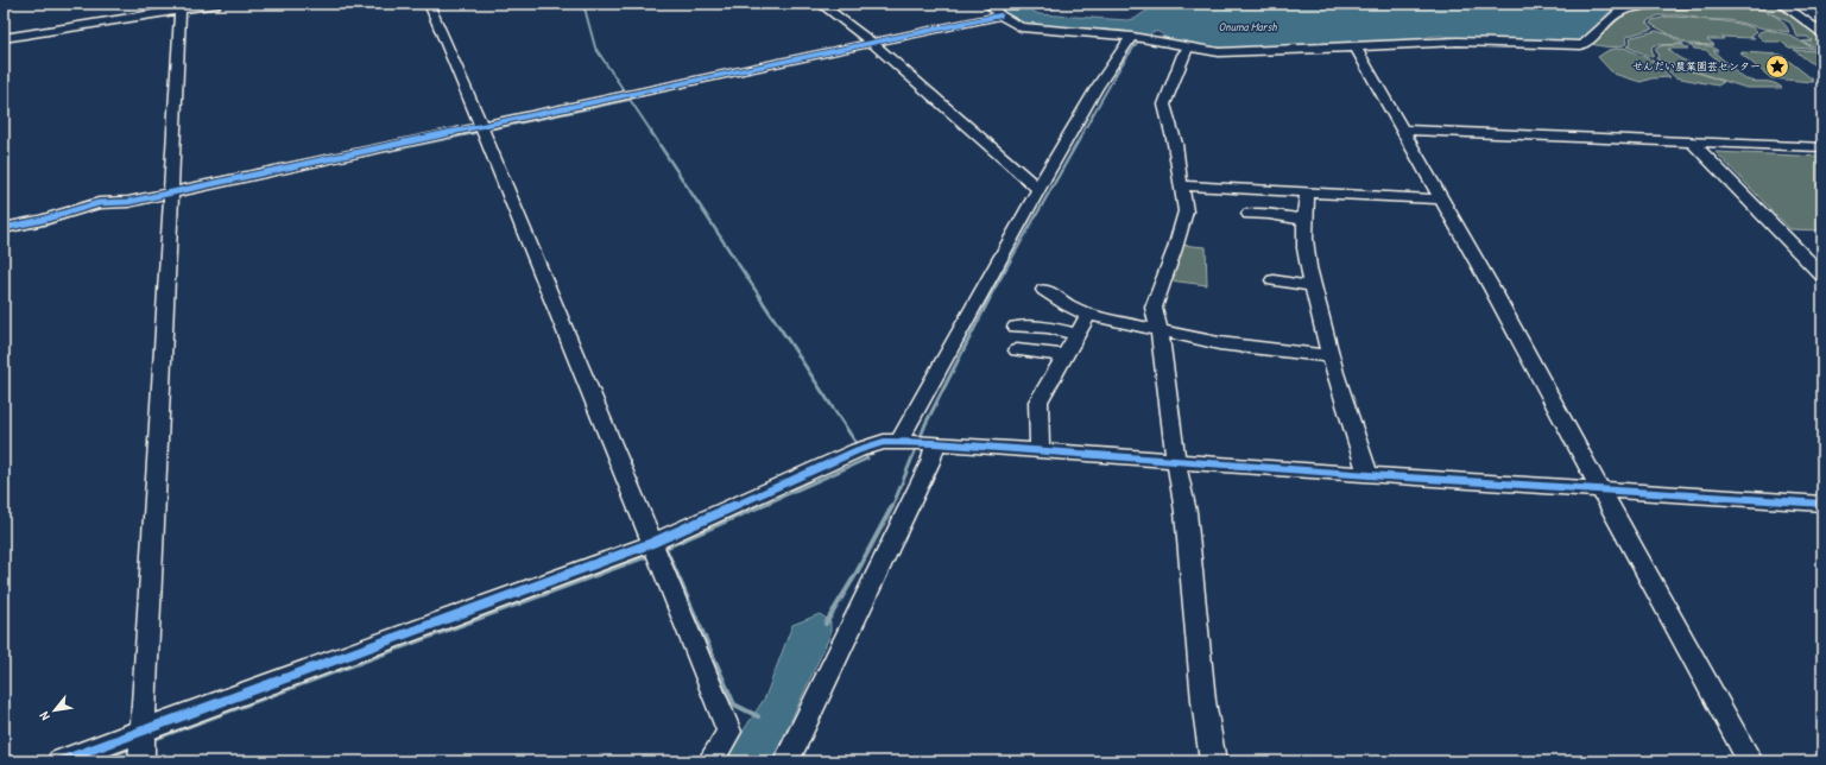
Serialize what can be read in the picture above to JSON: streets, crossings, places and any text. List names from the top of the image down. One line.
{"water":["Onuma Marsh"],"places":{"place":["せんだい農業園芸センター"]},"north":"bottom left"}
